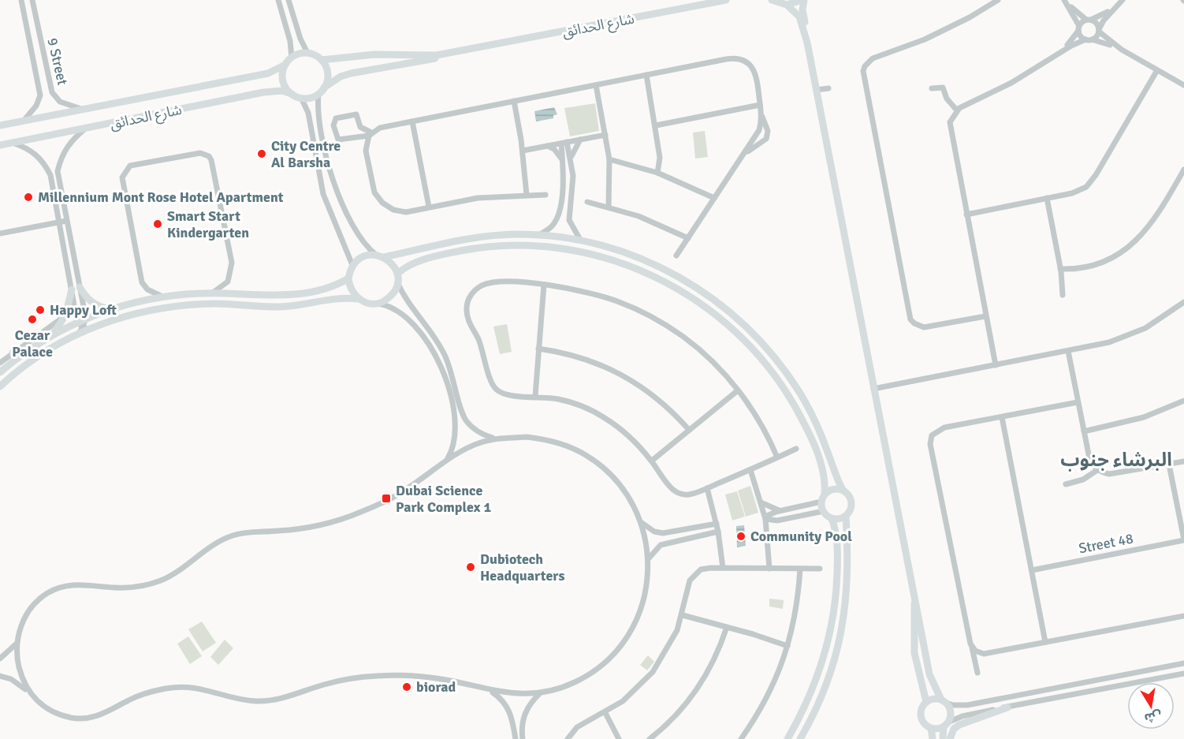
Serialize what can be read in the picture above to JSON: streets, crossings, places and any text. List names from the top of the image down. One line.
{"streets":{"street":["شارع الحدائق","9 Street","Street 48"]},"crossings":[["شارع الحدائق","9 Street"]],"districts":["البرشاء جنوب"],"places":{"other":["City Centre Al Barsha","Millennium Mont Rose Hotel Apartment","Smart Start Kindergarten","Happy Loft","Cezar Palace","Community Pool","Dubiotech Headquarters","biorad"],"transit":["Dubai Science Park Complex 1"]},"north":"bottom"}
